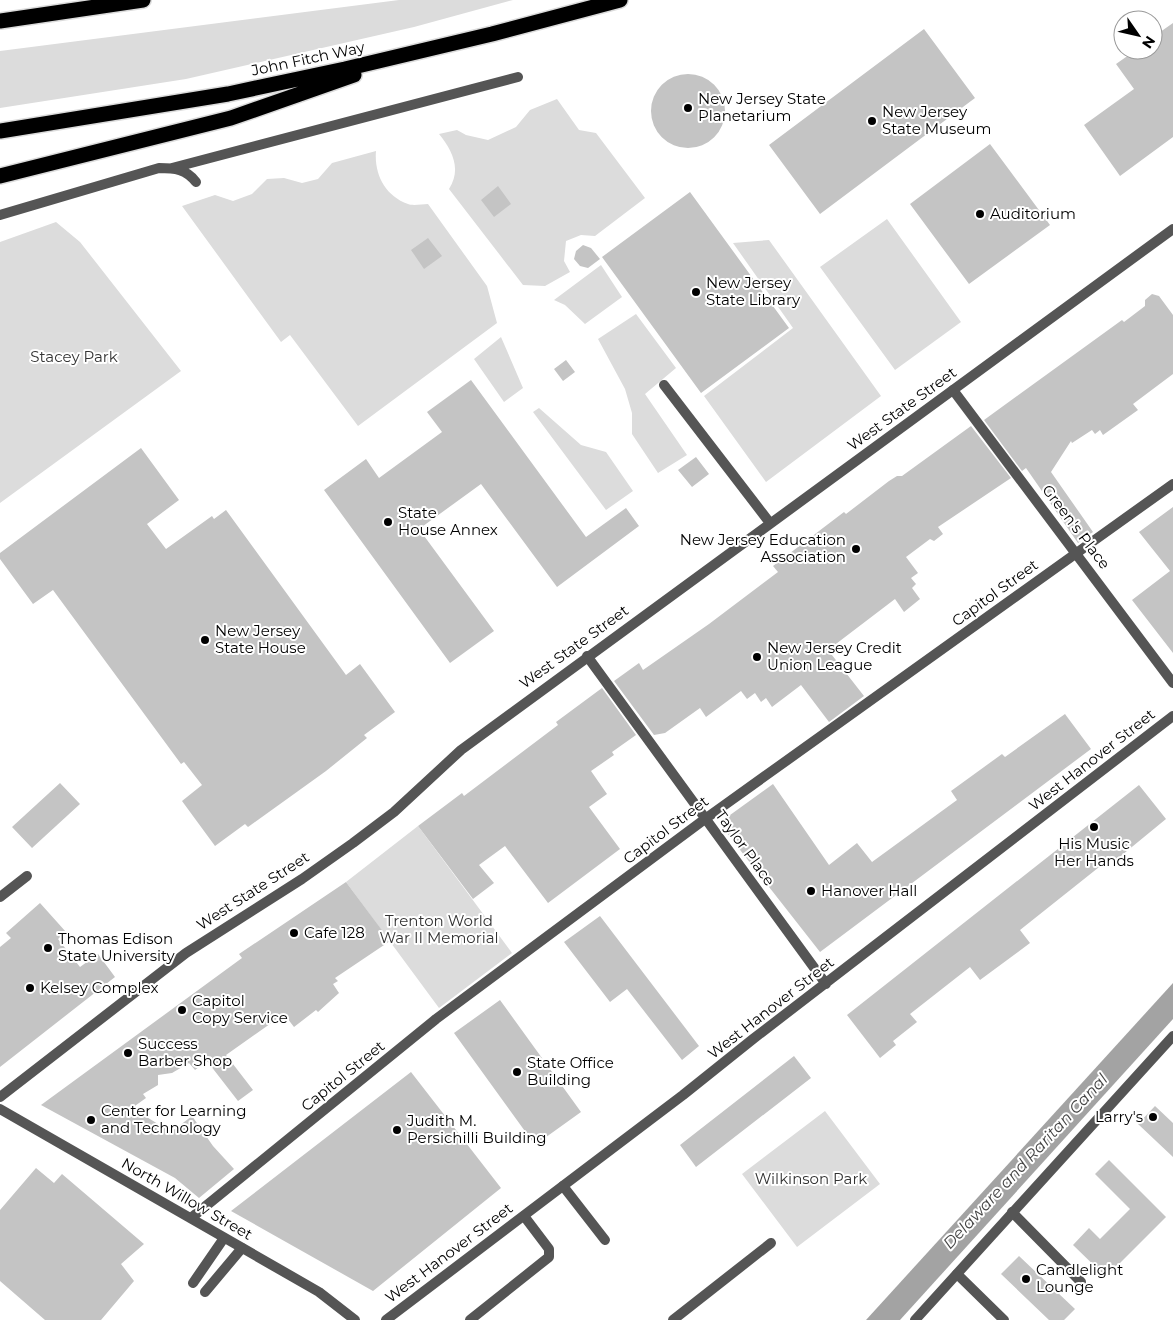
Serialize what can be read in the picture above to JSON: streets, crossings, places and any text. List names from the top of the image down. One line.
{"streets":{"highway":["John Fitch Way"],"street":["West State Street","Green's Place","Capitol Street","West Hanover Street","Taylor Place","North Willow Street"]},"crossings":[["West State Street","Green's Place"],["West State Street","Taylor Place"],["Green's Place","Capitol Street"],["Capitol Street","Taylor Place"],["Capitol Street","North Willow Street"],["West Hanover Street","Taylor Place"]],"water":["Delaware and Raritan Canal"],"parks":["Stacey Park","Trenton World War II Memorial","Wilkinson Park"],"places":["New Jersey State Planetarium","New Jersey State Museum","Auditorium","New Jersey State Library","State House Annex","New Jersey Education Association","New Jersey State House","New Jersey Credit Union League","His Music Her Hands","Hanover Hall","Cafe 128","Thomas Edison State University","Kelsey Complex","Capitol Copy Service","Success Barber Shop","State Office Building","Larry's","Center for Learning and Technology","Judith M. Persichilli Building","Candlelight Lounge"],"north":"bottom right"}
